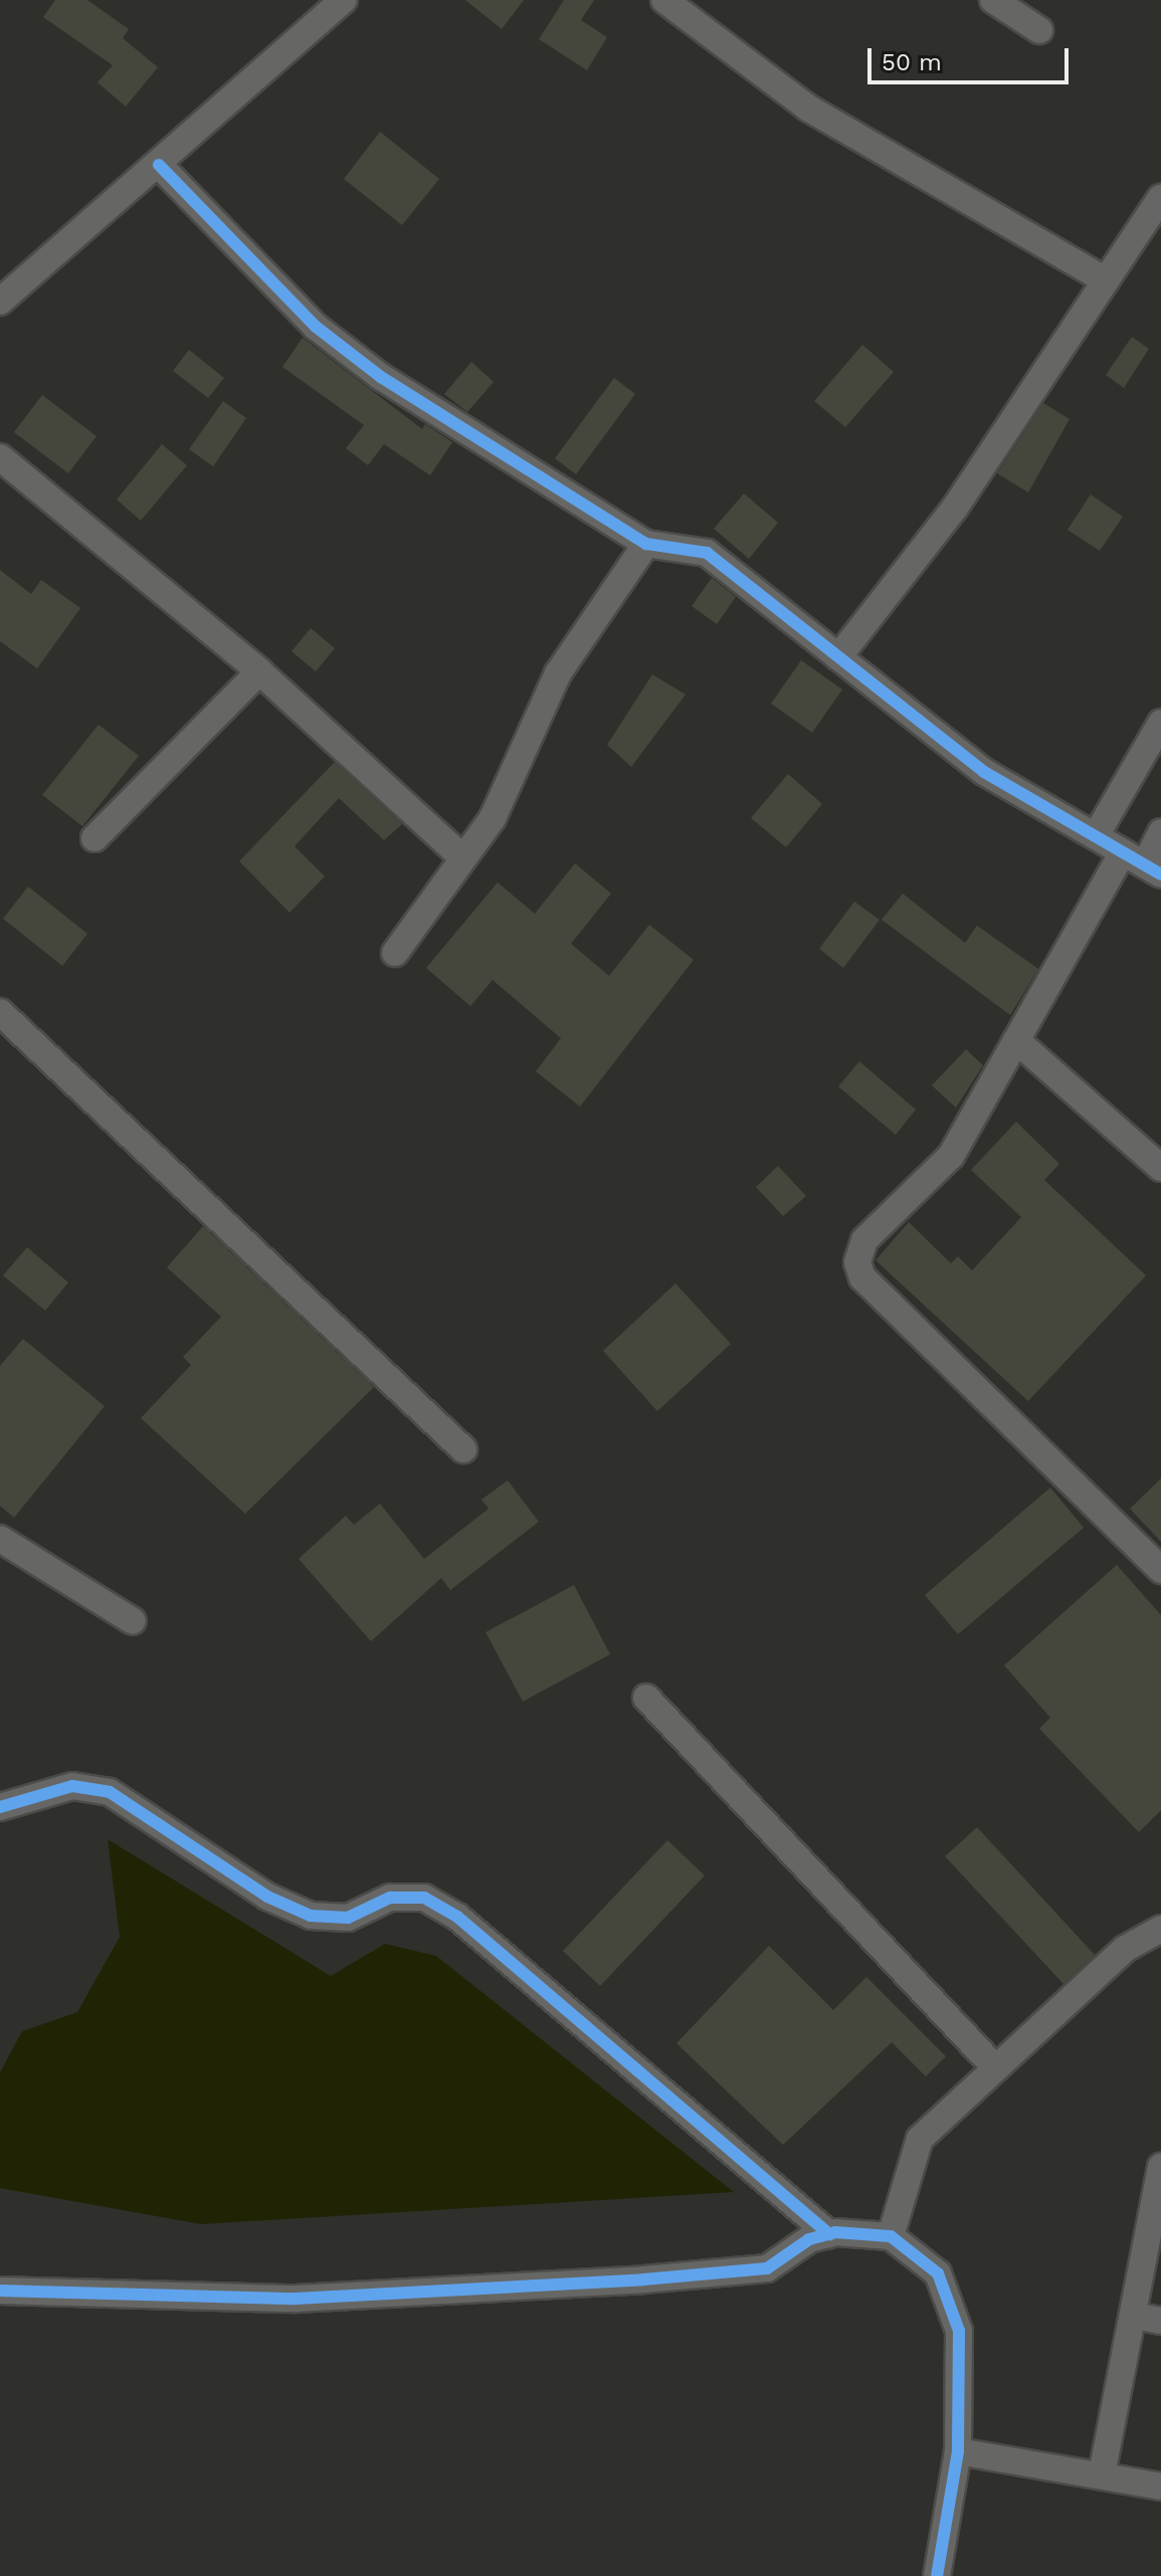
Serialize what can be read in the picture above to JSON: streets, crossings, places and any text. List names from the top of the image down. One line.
{"scale_bar":"50 m"}
